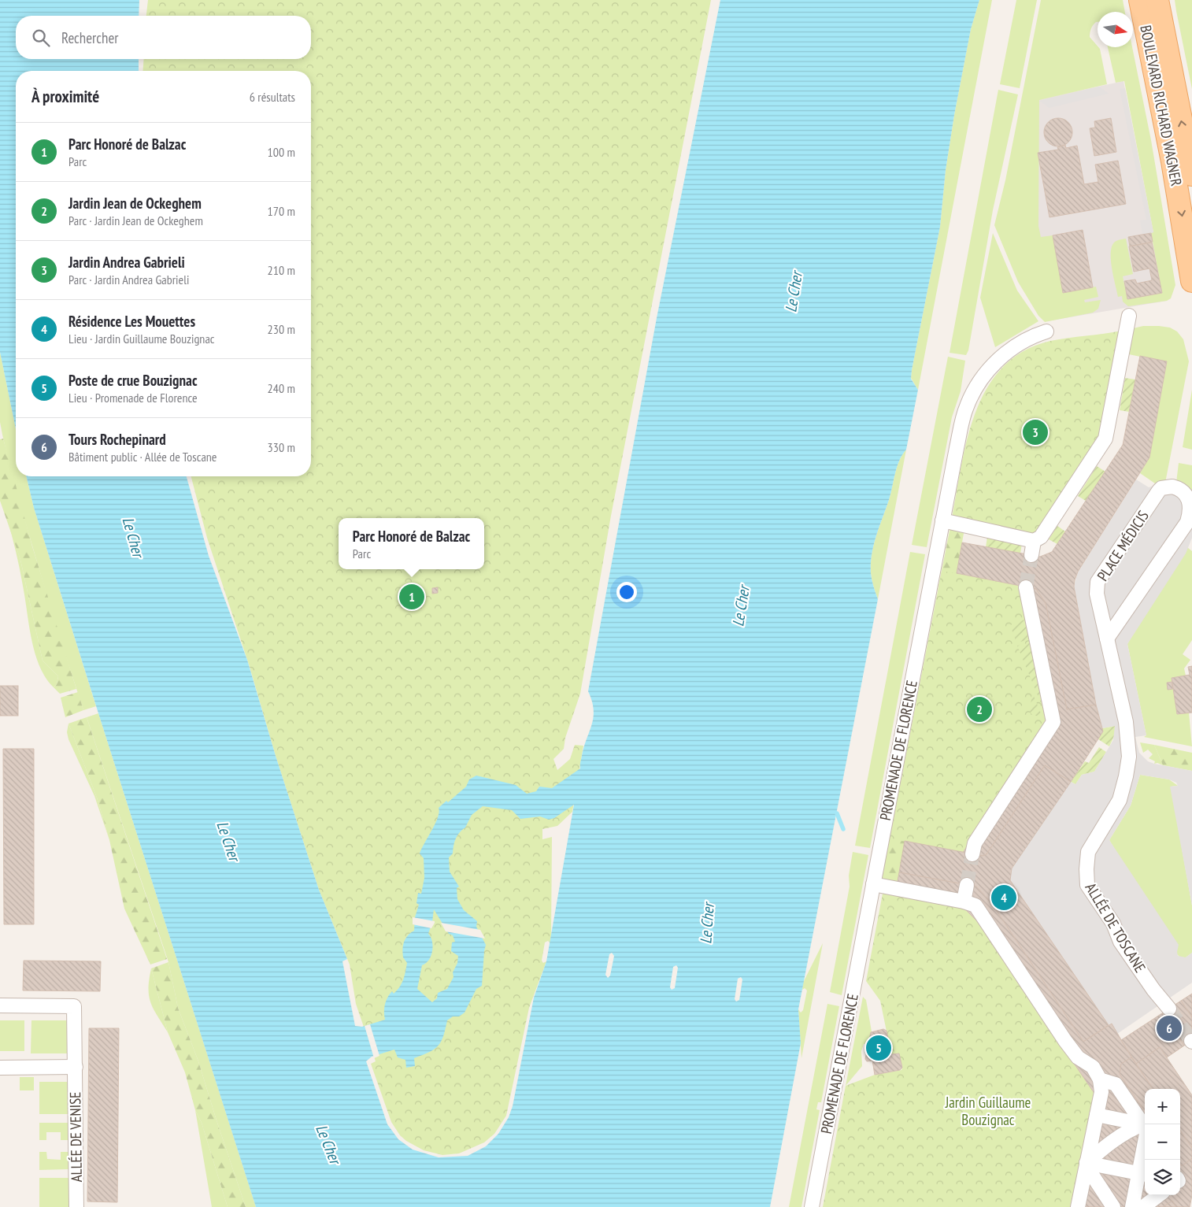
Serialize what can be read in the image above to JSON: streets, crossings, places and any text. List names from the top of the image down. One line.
{"streets":{"main road":["BOULEVARD RICHARD WAGNER"],"street":["PLACE MÉDICIS","PROMENADE DE FLORENCE","ALLÉE DE TOSCANE","ALLÉE DE VENISE"]},"crossings":[["PLACE MÉDICIS","ALLÉE DE TOSCANE"]],"water":["Le Cher"],"parks":["Jardin Guillaume Bouzignac"],"north":"right","page":{"search":"Rechercher","heading":["À proximité","6 résultats"],"list":[{"mark":"1","name":"Parc Honoré de Balzac","note":"Parc","value":"100 m"},{"mark":"2","name":"Jardin Jean de Ockeghem","note":"Parc · Jardin Jean de Ockeghem","value":"170 m"},{"mark":"3","name":"Jardin Andrea Gabrieli","note":"Parc · Jardin Andrea Gabrieli","value":"210 m"},{"mark":"4","name":"Résidence Les Mouettes","note":"Lieu · Jardin Guillaume Bouzignac","value":"230 m"},{"mark":"5","name":"Poste de crue Bouzignac","note":"Lieu · Promenade de Florence","value":"240 m"},{"mark":"6","name":"Tours Rochepinard","note":"Bâtiment public · Allée de Toscane","value":"330 m"}],"pins":["3","1","2","4","6","5"],"popup":["Parc Honoré de Balzac","Parc"],"map_buttons":["+","−"]}}
